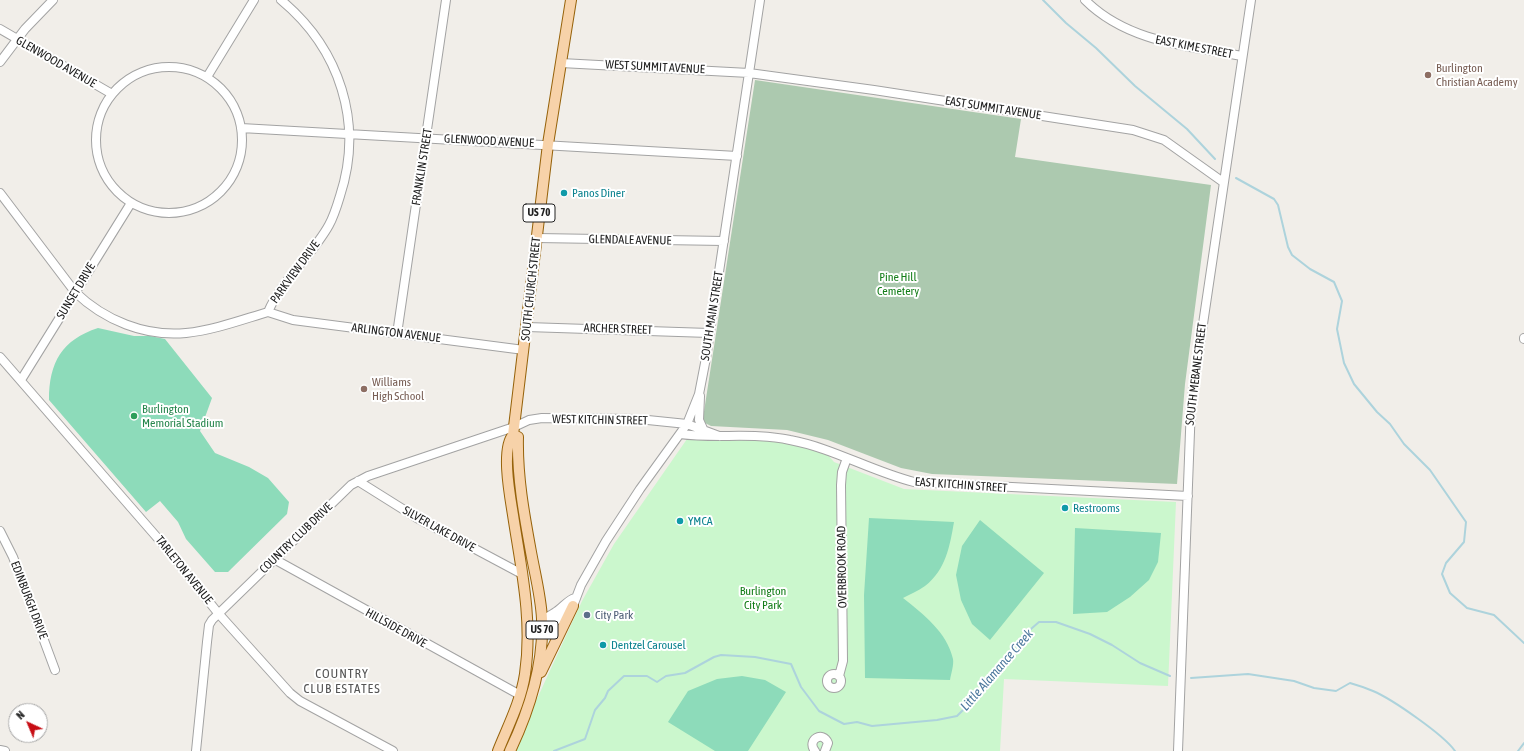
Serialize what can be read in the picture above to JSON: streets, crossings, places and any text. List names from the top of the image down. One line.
{"streets":{"main road":["US 70","SOUTH CHURCH STREET"],"street":["EAST KIME STREET","GLENWOOD AVENUE","WEST SUMMIT AVENUE","EAST SUMMIT AVENUE","FRANKLIN STREET","GLENDALE AVENUE","PARKVIEW DRIVE","SUNSET DRIVE","SOUTH MAIN STREET","ARCHER STREET","ARLINGTON AVENUE","SOUTH MEBANE STREET","WEST KITCHIN STREET","EAST KITCHIN STREET","SILVER LAKE DRIVE","COUNTRY CLUB DRIVE","OVERBROOK ROAD","TARLETON AVENUE","EDINBURGH DRIVE","HILLSIDE DRIVE"]},"crossings":[["EAST KIME STREET","SOUTH MEBANE STREET"],["GLENWOOD AVENUE","FRANKLIN STREET"],["GLENWOOD AVENUE","PARKVIEW DRIVE"],["GLENWOOD AVENUE","SOUTH CHURCH STREET"],["GLENWOOD AVENUE","SOUTH MAIN STREET"],["WEST SUMMIT AVENUE","EAST SUMMIT AVENUE"],["WEST SUMMIT AVENUE","SOUTH CHURCH STREET"],["WEST SUMMIT AVENUE","SOUTH MAIN STREET"],["EAST SUMMIT AVENUE","SOUTH MAIN STREET"],["EAST SUMMIT AVENUE","SOUTH MEBANE STREET"],["FRANKLIN STREET","ARLINGTON AVENUE"],["GLENDALE AVENUE","SOUTH CHURCH STREET"],["GLENDALE AVENUE","SOUTH MAIN STREET"],["PARKVIEW DRIVE","SUNSET DRIVE"],["PARKVIEW DRIVE","ARLINGTON AVENUE"],["SOUTH CHURCH STREET","SOUTH MAIN STREET"],["SOUTH CHURCH STREET","ARCHER STREET"],["SOUTH CHURCH STREET","ARLINGTON AVENUE"],["SOUTH CHURCH STREET","WEST KITCHIN STREET"],["SOUTH CHURCH STREET","SILVER LAKE DRIVE"],["SOUTH CHURCH STREET","COUNTRY CLUB DRIVE"],["SOUTH CHURCH STREET","HILLSIDE DRIVE"],["SUNSET DRIVE","TARLETON AVENUE"],["SOUTH MAIN STREET","ARCHER STREET"],["SOUTH MAIN STREET","WEST KITCHIN STREET"],["SOUTH MAIN STREET","EAST KITCHIN STREET"],["SOUTH MEBANE STREET","EAST KITCHIN STREET"],["WEST KITCHIN STREET","EAST KITCHIN STREET"],["WEST KITCHIN STREET","COUNTRY CLUB DRIVE"],["EAST KITCHIN STREET","OVERBROOK ROAD"],["SILVER LAKE DRIVE","COUNTRY CLUB DRIVE"],["COUNTRY CLUB DRIVE","TARLETON AVENUE"],["COUNTRY CLUB DRIVE","HILLSIDE DRIVE"]],"districts":["COUNTRY CLUB ESTATES"],"water":["Little Alamance Creek"],"parks":["Pine Hill Cemetery","Burlington City Park"],"places":["Burlington Christian Academy","Panos Diner","Williams High School","Burlington Memorial Stadium","Restrooms","YMCA","City Park","Dentzel Carousel"],"north":"top left"}
